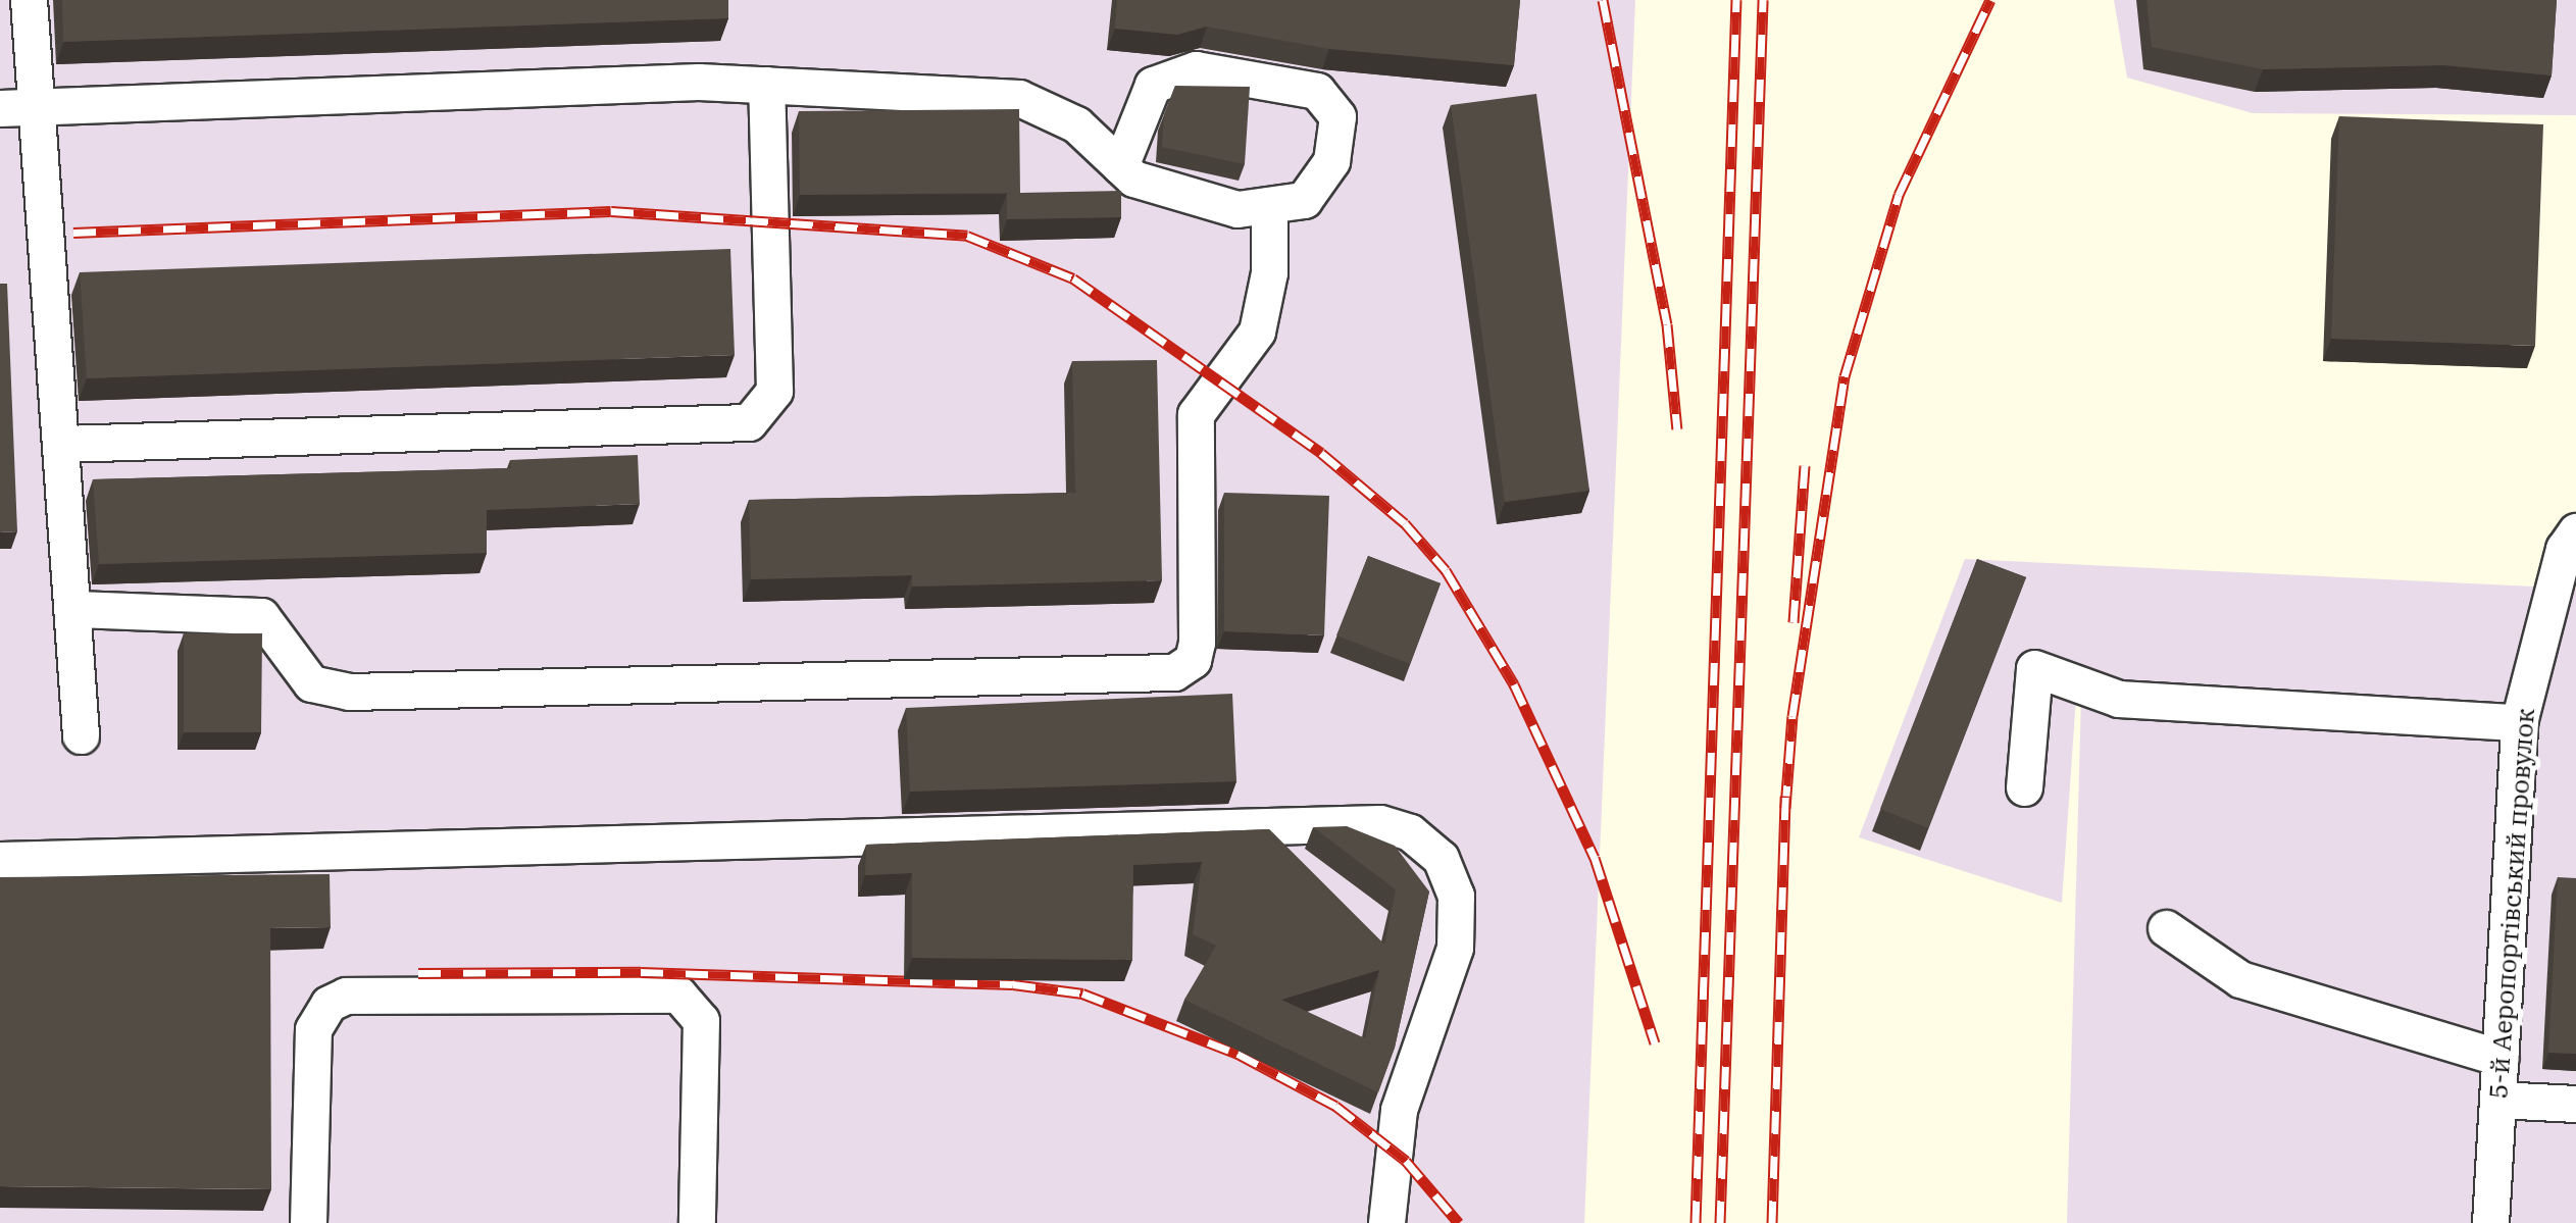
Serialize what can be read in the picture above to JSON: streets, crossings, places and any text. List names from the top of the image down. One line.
{"streets":{"lane":["5-й Аеропортівський провулок"]}}
